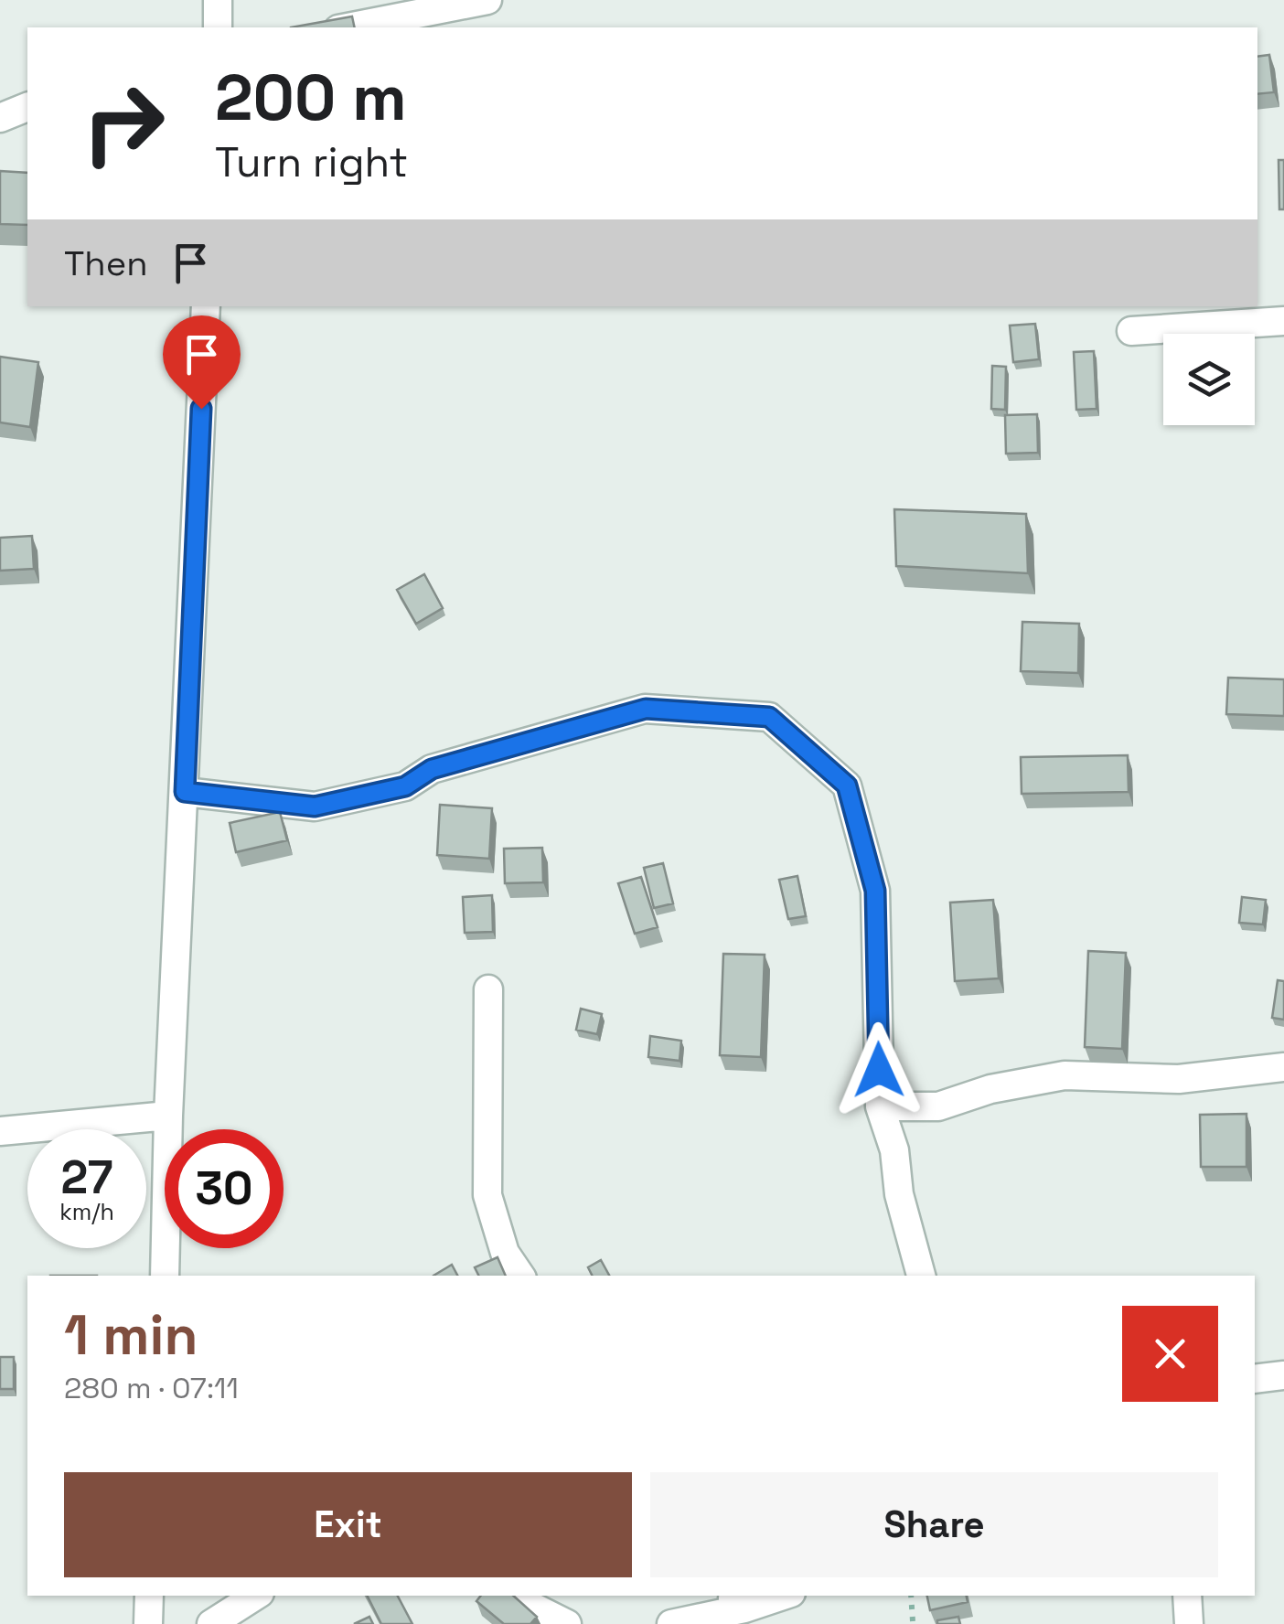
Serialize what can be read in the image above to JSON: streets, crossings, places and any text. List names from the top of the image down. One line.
{"page":{"turn":["200 m","Turn right"],"then":"Then","speed":"27 km/h","limit":"30","heading":["1 min","280 m · 07:11"],"buttons":["Exit","Share"]}}
